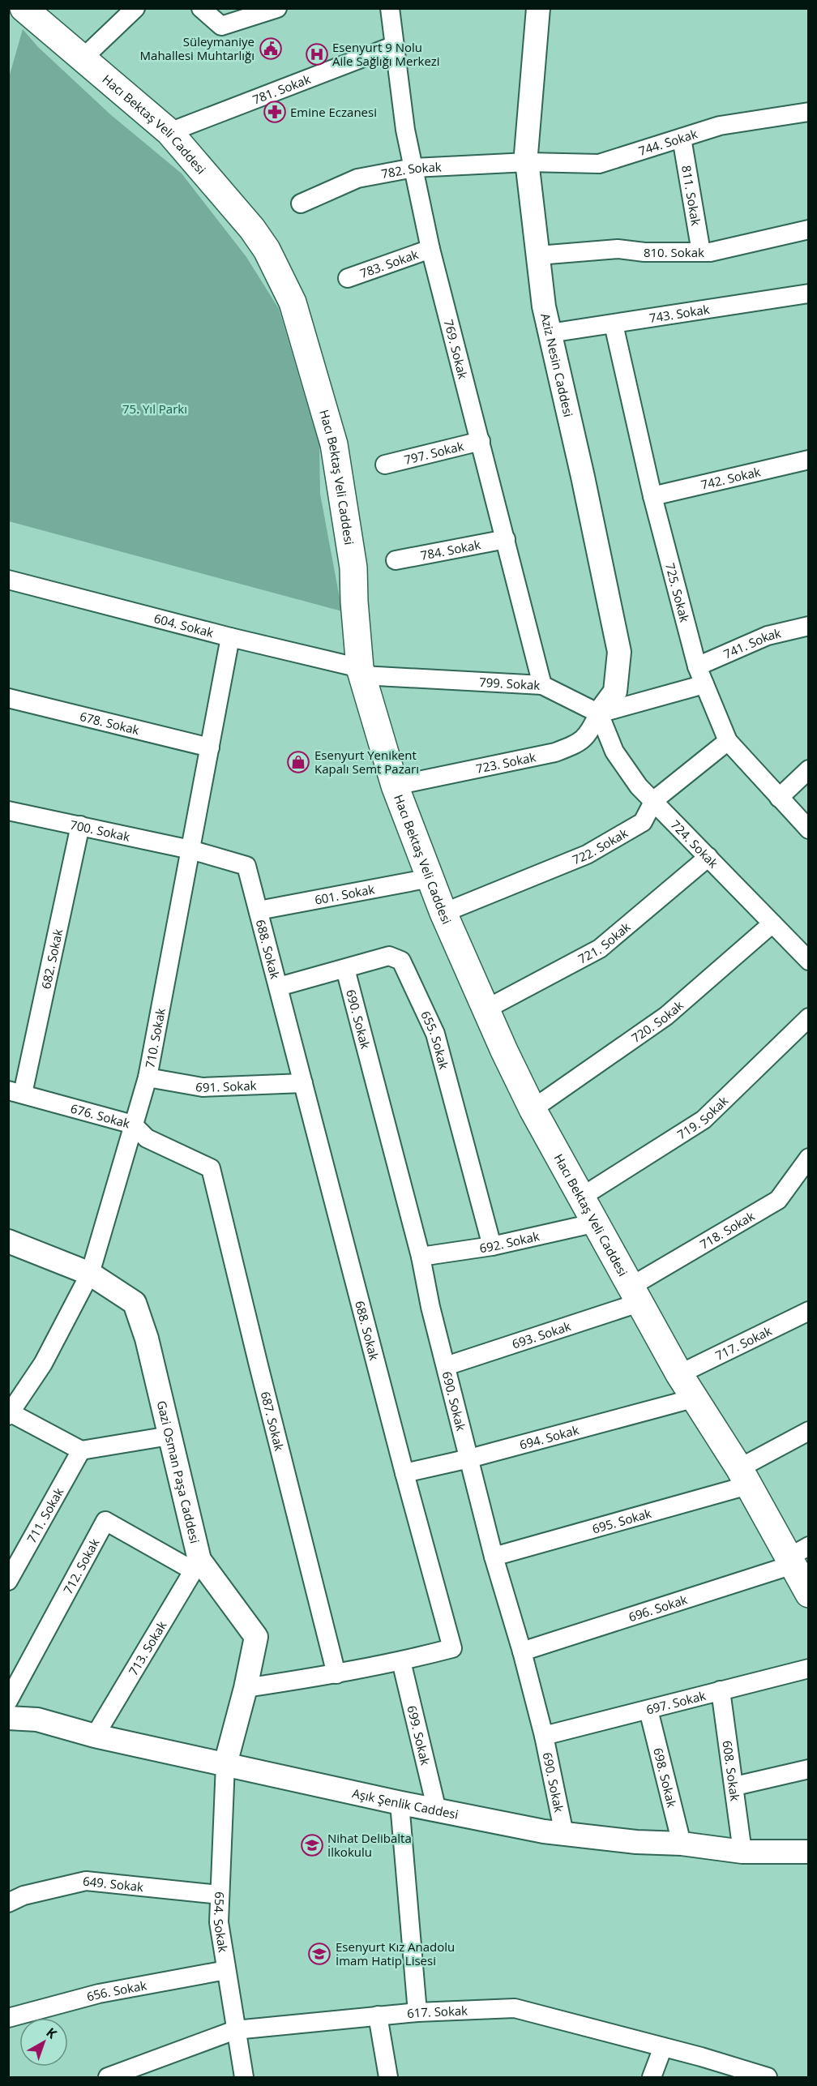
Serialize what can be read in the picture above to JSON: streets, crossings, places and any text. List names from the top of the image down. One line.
{"streets":{"main road":["Hacı Bektaş Veli Caddesi"],"street":["781. Sokak","744. Sokak","782. Sokak","811. Sokak","810. Sokak","783. Sokak","743. Sokak","769. Sokak","Aziz Nesin Caddesi","797. Sokak","742. Sokak","784. Sokak","725. Sokak","604. Sokak","741. Sokak","799. Sokak","678. Sokak","723. Sokak","700. Sokak","724. Sokak","722. Sokak","601. Sokak","721. Sokak","688. Sokak","682. Sokak","690. Sokak","720. Sokak","710. Sokak","655. Sokak","691. Sokak","676. Sokak","719. Sokak","718. Sokak","692. Sokak","693. Sokak","717. Sokak","687. Sokak","694. Sokak","Gazi Osman Paşa Caddesi","711. Sokak","695. Sokak","712. Sokak","696. Sokak","713. Sokak","697. Sokak","699. Sokak","608. Sokak","698. Sokak","Aşık Şenlik Caddesi","649. Sokak","654. Sokak","656. Sokak","617. Sokak"]},"crossings":[["781. Sokak","Hacı Bektaş Veli Caddesi"],["781. Sokak","769. Sokak"],["Hacı Bektaş Veli Caddesi","604. Sokak"],["Hacı Bektaş Veli Caddesi","799. Sokak"],["Hacı Bektaş Veli Caddesi","723. Sokak"],["Hacı Bektaş Veli Caddesi","722. Sokak"],["Hacı Bektaş Veli Caddesi","601. Sokak"],["Hacı Bektaş Veli Caddesi","721. Sokak"],["Hacı Bektaş Veli Caddesi","720. Sokak"],["Hacı Bektaş Veli Caddesi","719. Sokak"],["Hacı Bektaş Veli Caddesi","718. Sokak"],["Hacı Bektaş Veli Caddesi","692. Sokak"],["Hacı Bektaş Veli Caddesi","693. Sokak"],["Hacı Bektaş Veli Caddesi","717. Sokak"],["Hacı Bektaş Veli Caddesi","694. Sokak"],["Hacı Bektaş Veli Caddesi","695. Sokak"],["Hacı Bektaş Veli Caddesi","696. Sokak"],["744. Sokak","782. Sokak"],["744. Sokak","811. Sokak"],["744. Sokak","Aziz Nesin Caddesi"],["782. Sokak","769. Sokak"],["782. Sokak","Aziz Nesin Caddesi"],["811. Sokak","810. Sokak"],["810. Sokak","Aziz Nesin Caddesi"],["783. Sokak","769. Sokak"],["743. Sokak","Aziz Nesin Caddesi"],["743. Sokak","725. Sokak"],["769. Sokak","797. Sokak"],["769. Sokak","784. Sokak"],["769. Sokak","799. Sokak"],["Aziz Nesin Caddesi","799. Sokak"],["Aziz Nesin Caddesi","723. Sokak"],["Aziz Nesin Caddesi","724. Sokak"],["742. Sokak","725. Sokak"],["725. Sokak","741. Sokak"],["725. Sokak","722. Sokak"],["604. Sokak","799. Sokak"],["604. Sokak","710. Sokak"],["799. Sokak","723. Sokak"],["799. Sokak","724. Sokak"],["678. Sokak","710. Sokak"],["723. Sokak","724. Sokak"],["700. Sokak","688. Sokak"],["700. Sokak","682. Sokak"],["700. Sokak","710. Sokak"],["724. Sokak","722. Sokak"],["724. Sokak","721. Sokak"],["724. Sokak","720. Sokak"],["601. Sokak","688. Sokak"],["688. Sokak","710. Sokak"],["688. Sokak","655. Sokak"],["688. Sokak","691. Sokak"],["688. Sokak","687. Sokak"],["688. Sokak","694. Sokak"],["688. Sokak","Gazi Osman Paşa Caddesi"],["688. Sokak","699. Sokak"],["682. Sokak","676. Sokak"],["690. Sokak","655. Sokak"],["690. Sokak","692. Sokak"],["690. Sokak","693. Sokak"],["690. Sokak","694. Sokak"],["690. Sokak","695. Sokak"],["690. Sokak","696. Sokak"],["690. Sokak","697. Sokak"],["690. Sokak","Aşık Şenlik Caddesi"],["710. Sokak","691. Sokak"],["710. Sokak","676. Sokak"],["710. Sokak","Gazi Osman Paşa Caddesi"],["655. Sokak","692. Sokak"],["676. Sokak","687. Sokak"],["718. Sokak","693. Sokak"],["Gazi Osman Paşa Caddesi","712. Sokak"],["Gazi Osman Paşa Caddesi","713. Sokak"],["Gazi Osman Paşa Caddesi","Aşık Şenlik Caddesi"],["Gazi Osman Paşa Caddesi","654. Sokak"],["712. Sokak","713. Sokak"],["713. Sokak","Aşık Şenlik Caddesi"],["697. Sokak","608. Sokak"],["697. Sokak","698. Sokak"],["699. Sokak","Aşık Şenlik Caddesi"],["608. Sokak","Aşık Şenlik Caddesi"],["698. Sokak","Aşık Şenlik Caddesi"],["Aşık Şenlik Caddesi","654. Sokak"],["649. Sokak","654. Sokak"],["654. Sokak","656. Sokak"],["654. Sokak","617. Sokak"]],"parks":["75. Yıl Parkı"],"places":{"public building":["Süleymaniye Mahallesi Muhtarlığı"],"hospital":["Esenyurt 9 Nolu Aile Sağlığı Merkezi"],"pharmacy":["Emine Eczanesi"],"shop":["Esenyurt Yenikent Kapalı Semt Pazarı"],"school or university":["Nihat Delibalta İlkokulu","Esenyurt Kız Anadolu İmam Hatip Lisesi"]},"north":"top right"}
